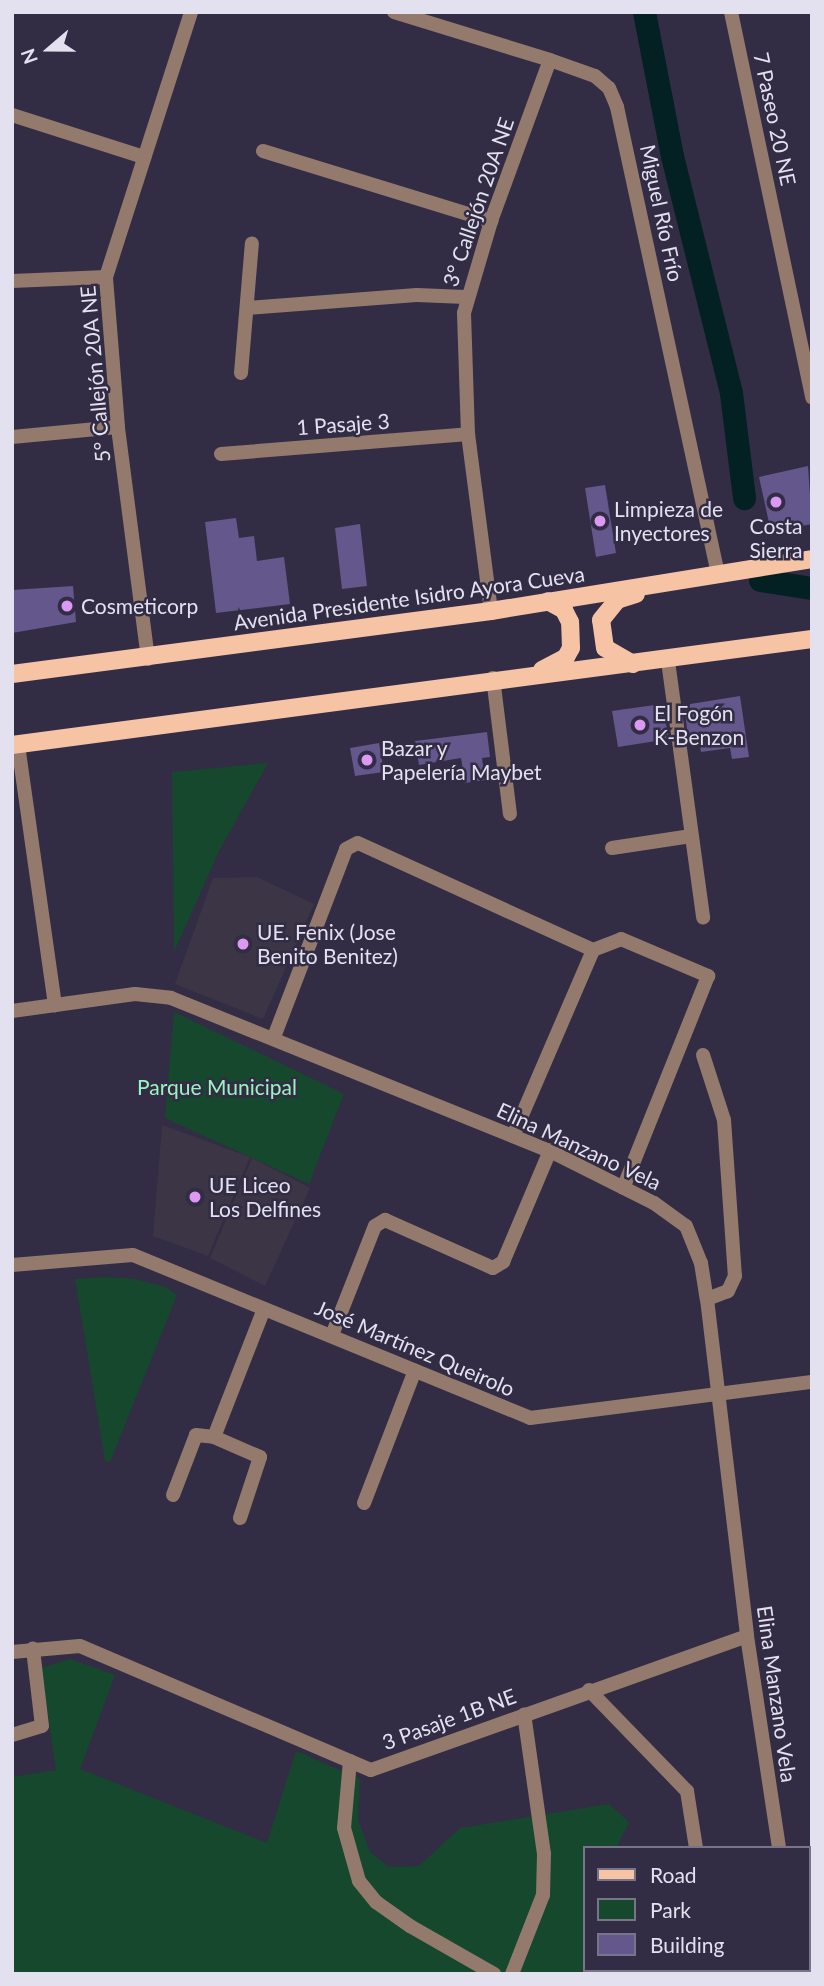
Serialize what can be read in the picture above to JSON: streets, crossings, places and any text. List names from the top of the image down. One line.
{"streets":{"main road":["Avenida Presidente Isidro Ayora Cueva"],"street":["7 Paseo 20 NE","3° Callejón 20A NE","Miguel Río Frío","5° Callejón 20A NE","1 Pasaje 3","Elina Manzano Vela","José Martínez Queirolo","3 Pasaje 1B NE"]},"crossings":[["3° Callejón 20A NE","Miguel Río Frío"],["3° Callejón 20A NE","1 Pasaje 3"],["3° Callejón 20A NE","Avenida Presidente Isidro Ayora Cueva"],["Miguel Río Frío","Avenida Presidente Isidro Ayora Cueva"],["5° Callejón 20A NE","Avenida Presidente Isidro Ayora Cueva"],["Elina Manzano Vela","José Martínez Queirolo"],["Elina Manzano Vela","3 Pasaje 1B NE"]],"parks":["Parque Municipal"],"places":["Costa Sierra","Limpieza de Inyectores","Cosmeticorp","El Fogón K-Benzon","Bazar y Papelería Maybet","UE. Fenix (Jose Benito Benitez)","UE Liceo Los Delfines"],"legend":["Road","Park","Building"],"north":"left"}
